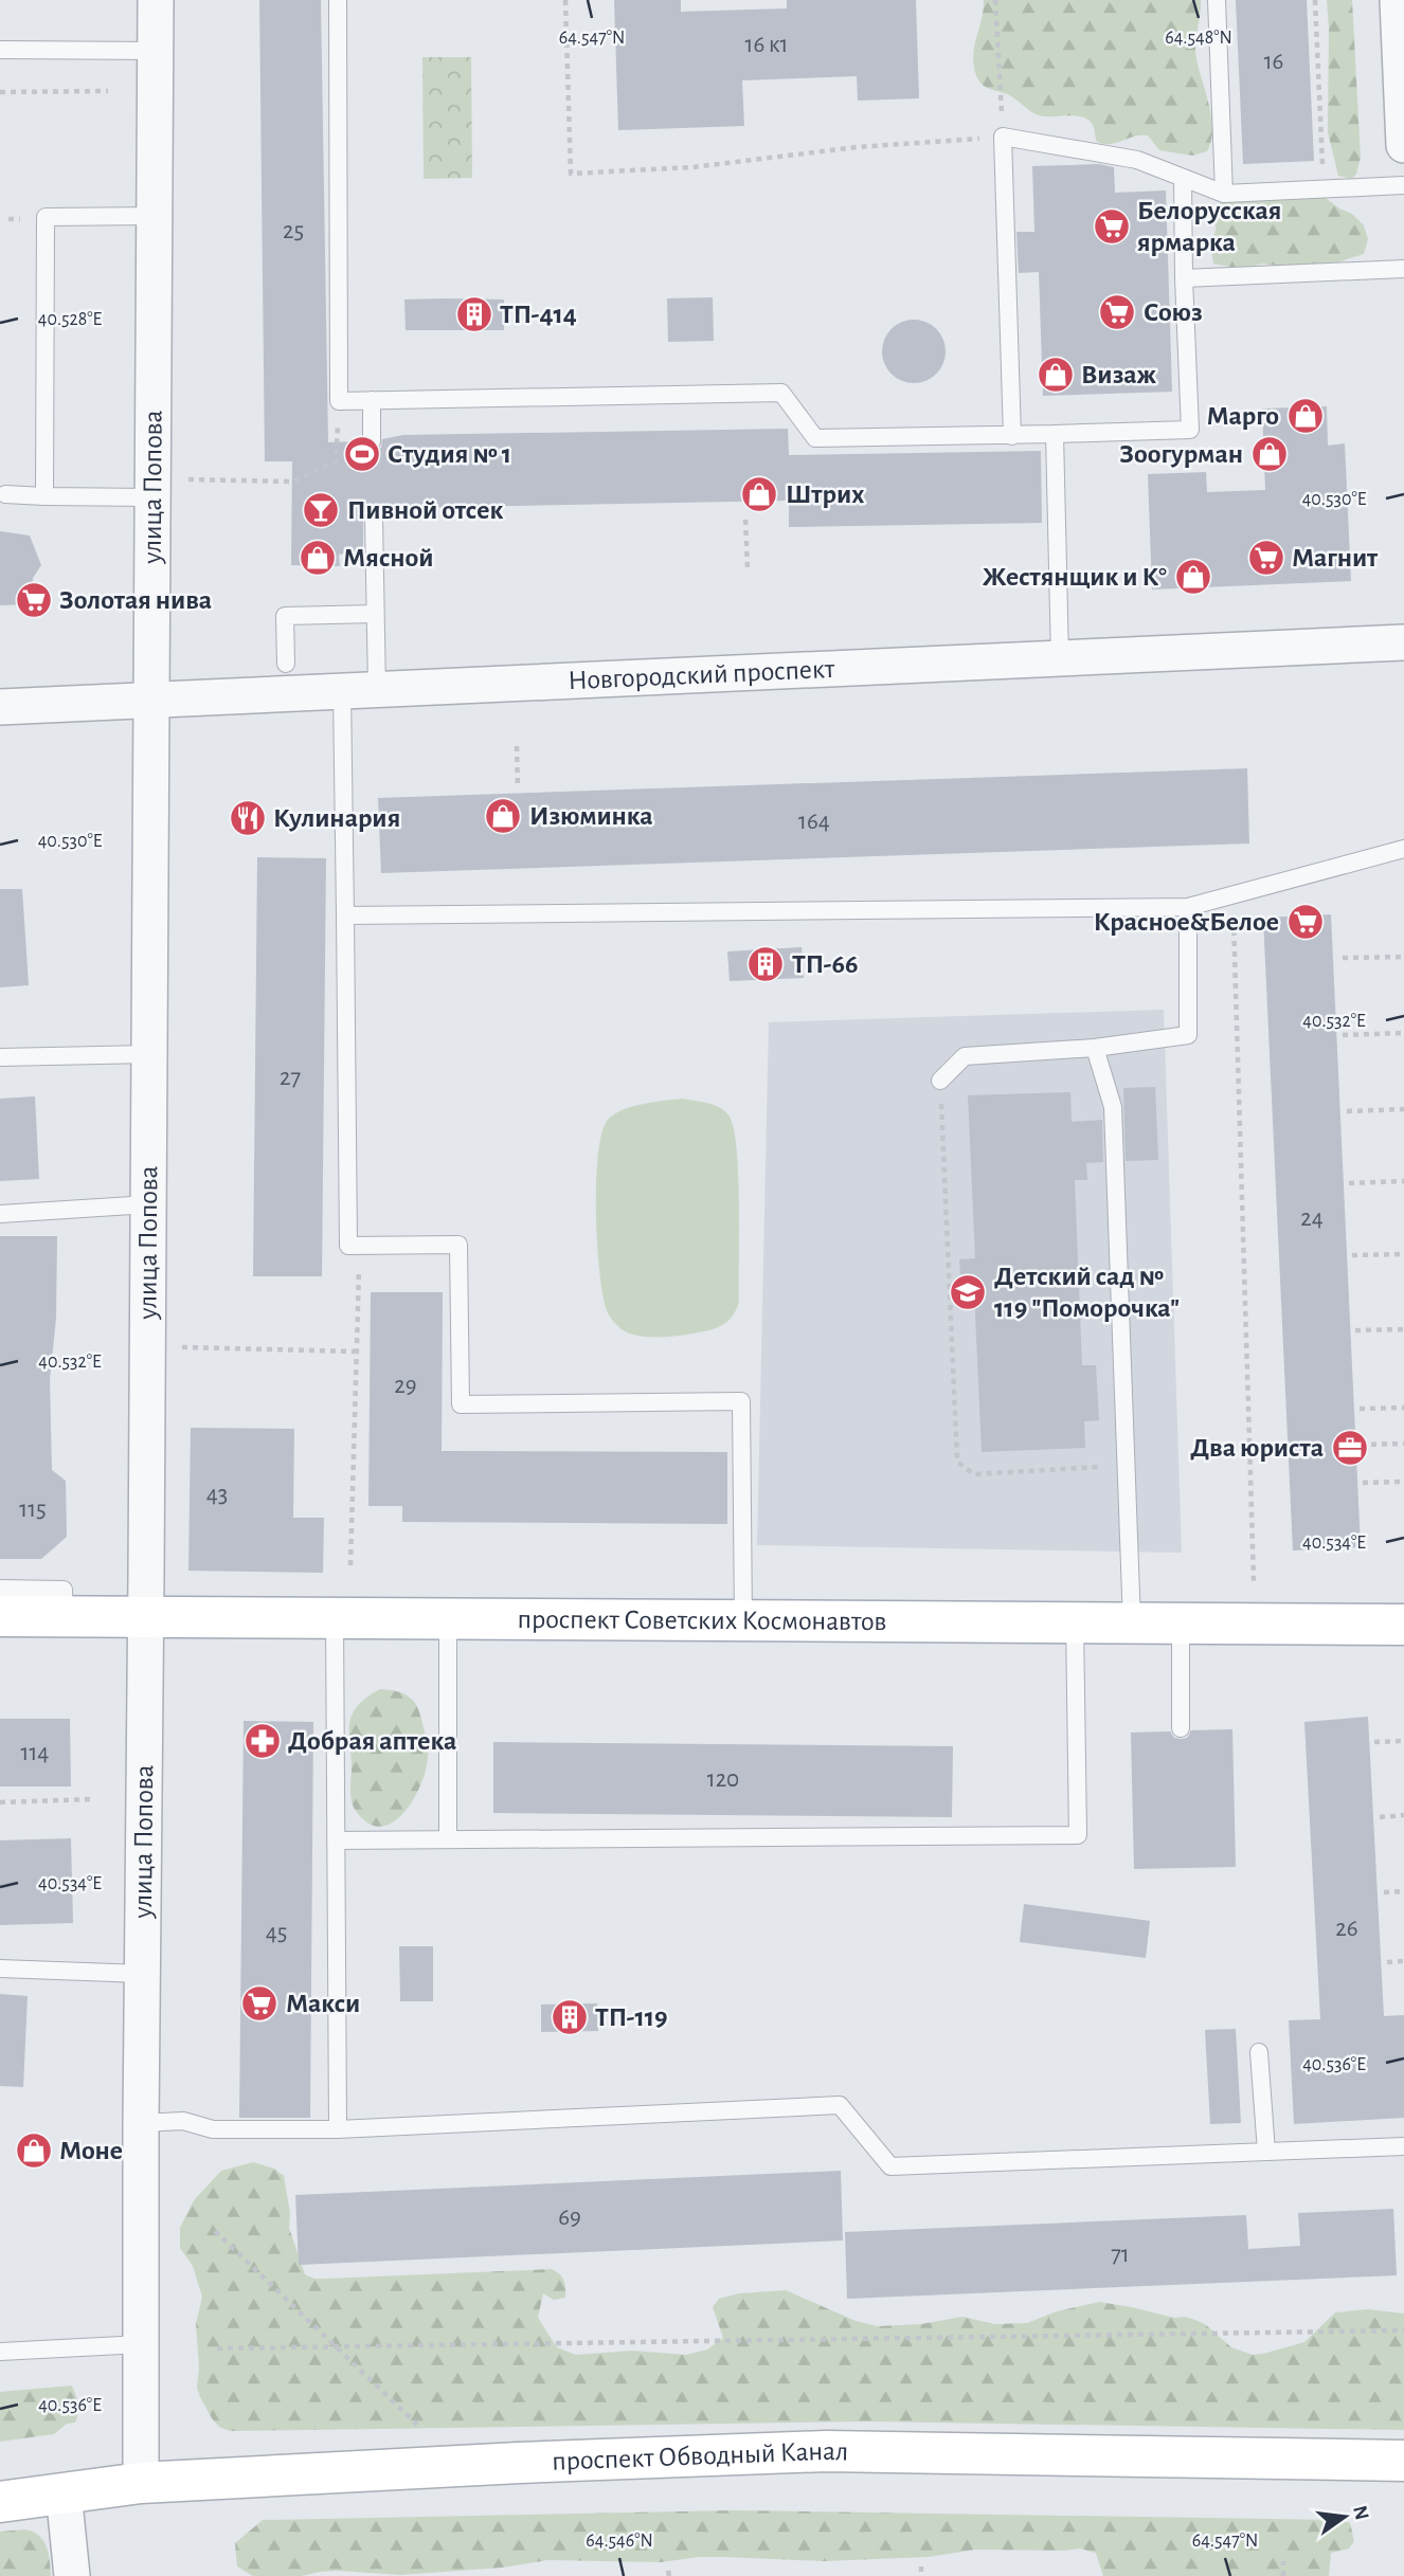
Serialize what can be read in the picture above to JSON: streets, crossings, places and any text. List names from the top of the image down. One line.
{"streets":{"main road":["проспект Советских Космонавтов","проспект Обводный Канал"],"street":["улица Попова","Новгородский проспект"]},"crossings":[["улица Попова","Новгородский проспект"],["улица Попова","проспект Советских Космонавтов"],["улица Попова","проспект Обводный Канал"]],"places":{"supermarket":["Белорусская ярмарка","Союз","Магнит","Золотая нива","Красное&Белое","Макси"],"building":["ТП-414","ТП-66","ТП-119"],"shop":["Визаж","Марго","Зоогурман","Штрих","Мясной","Жестянщик и К°","Изюминка","Моне"],"sports":["Студия № 1"],"bar":["Пивной отсек"],"restaurant":["Кулинария"],"school or university":["Детский сад № 119 \"Поморочка\""],"office":["Два юриста"],"pharmacy":["Добрая аптека"]},"house_numbers":["16 к1","16","25","164","27","24","29","43","115","114","120","26","45","69","71"],"north":"right","coordinates":["64.547°N","64.548°N","40.528°E","40.530°E","40.532°E","40.534°E","40.536°E","64.546°N"]}
